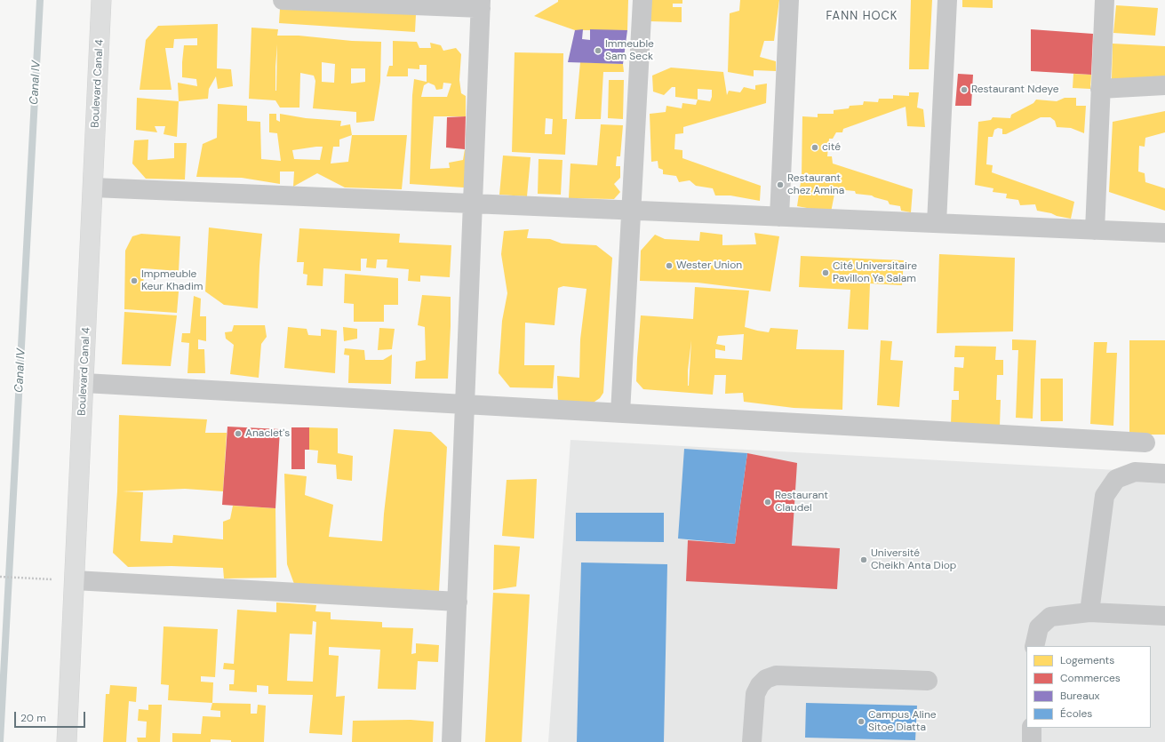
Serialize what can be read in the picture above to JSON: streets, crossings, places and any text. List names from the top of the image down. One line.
{"streets":{"main road":["Boulevard Canal 4"]},"districts":["FANN HOCK"],"water":["Canal IV"],"places":["Immeuble Sam Seck","Restaurant Ndeye","cité","Restaurant chez Amina","Wester Union","Cité Universitaire Pavillon Ya Salam","Impmeuble Keur Khadim","Anaclet's","Restaurant Claudel","Université Cheikh Anta Diop","Campus Aline Sitoe Diatta"],"legend":["Logements","Commerces","Bureaux","Écoles"],"scale_bar":"20 m"}
